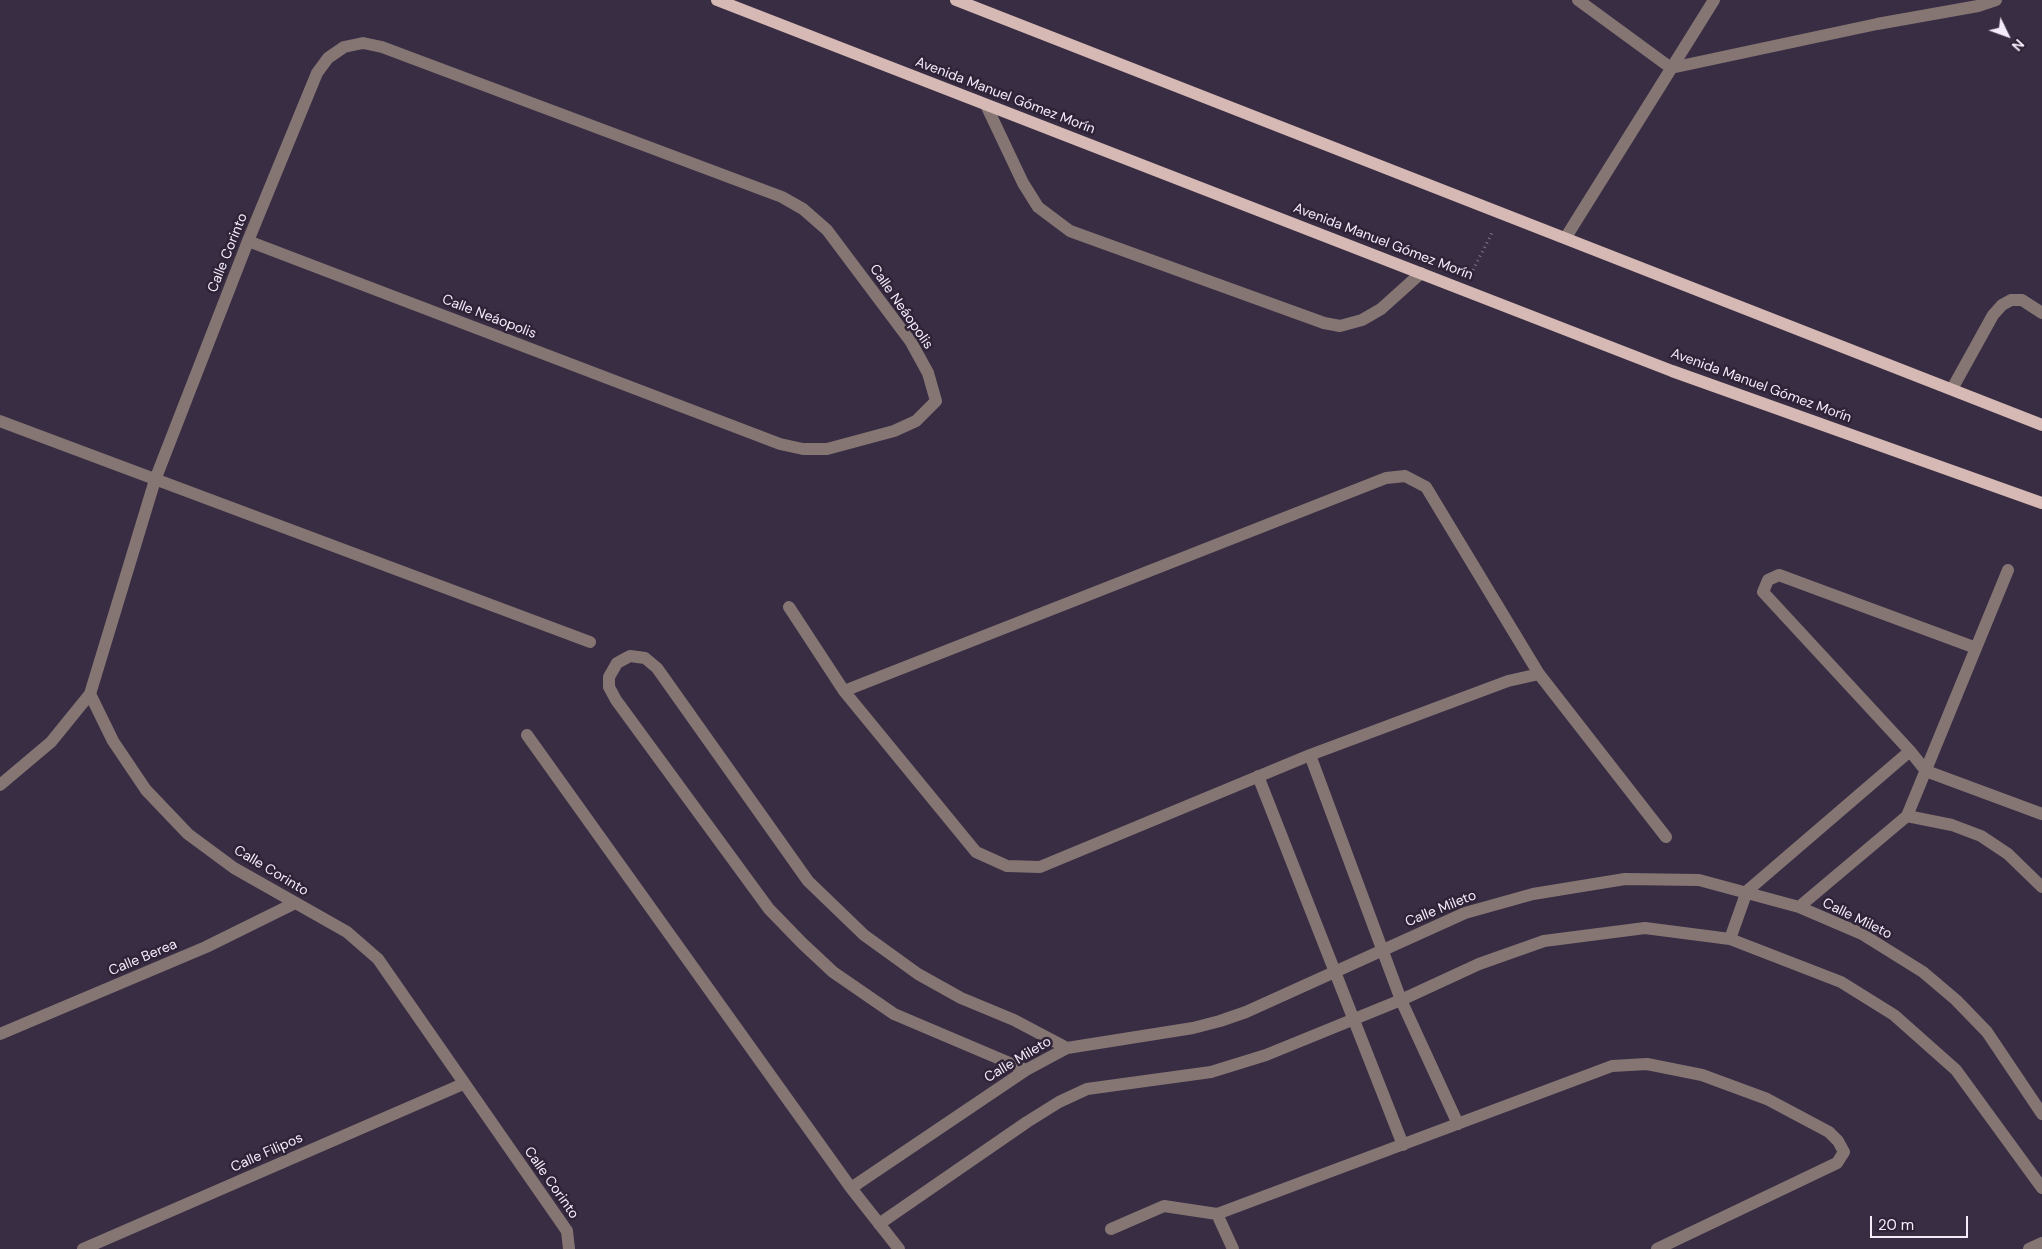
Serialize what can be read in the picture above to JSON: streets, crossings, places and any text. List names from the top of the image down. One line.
{"streets":{"main road":["Avenida Manuel Gómez Morín"],"street":["Calle Corinto","Calle Neáopolis","Calle Mileto","Calle Berea","Calle Filipos"]},"crossings":[["Calle Corinto","Calle Neáopolis"],["Calle Corinto","Calle Berea"],["Calle Corinto","Calle Filipos"]],"scale_bar":"20 m","north":"bottom right"}
